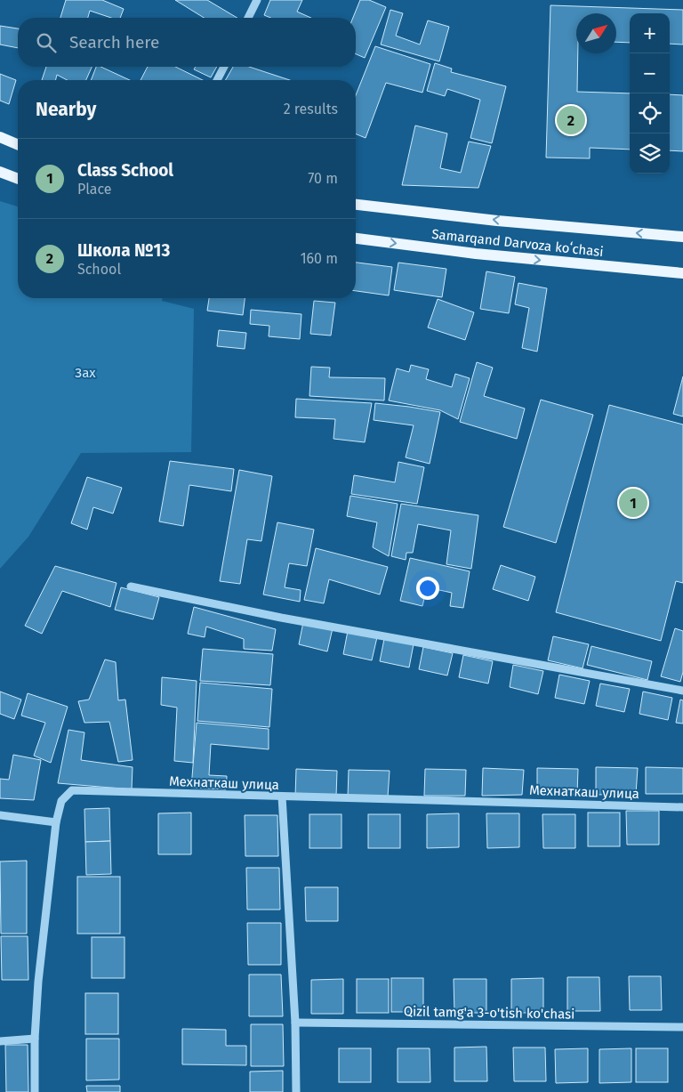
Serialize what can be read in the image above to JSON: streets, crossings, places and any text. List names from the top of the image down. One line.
{"streets":{"main road":["Samarqand Darvoza koʻchasi"],"street":["Мехнаткаш улица","Qizil tamg'a 3-o'tish ko'chasi"]},"parks":["Зах"],"north":"top right","page":{"map_buttons":["+","−"],"search":"Search here","heading":["Nearby","2 results"],"pins":["2","1"],"list":[{"mark":"1","name":"Class School","note":"Place","value":"70 m"},{"mark":"2","name":"Школа №13","note":"School","value":"160 m"}]}}
